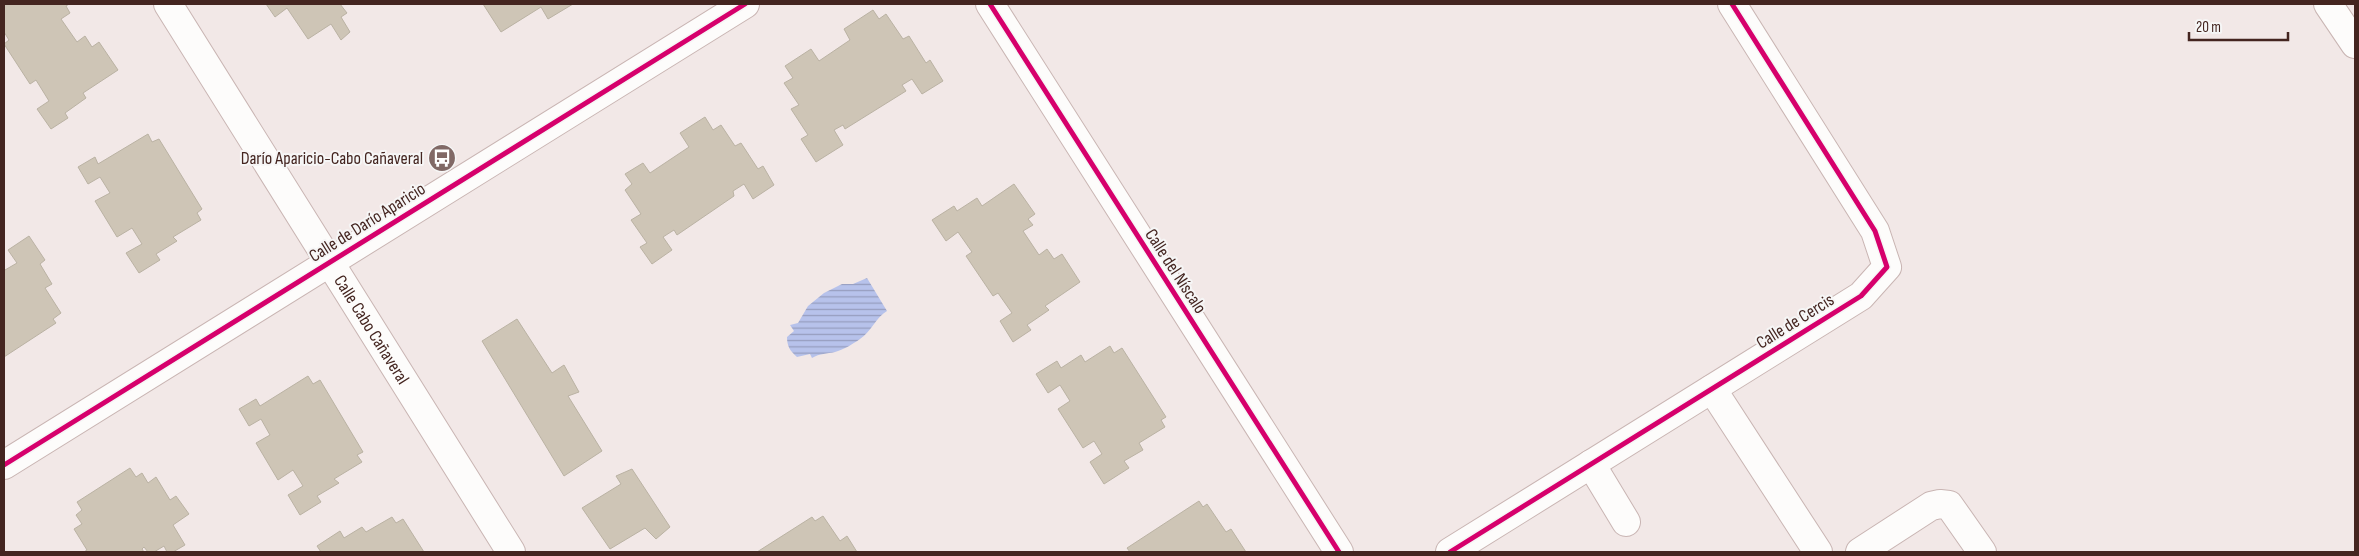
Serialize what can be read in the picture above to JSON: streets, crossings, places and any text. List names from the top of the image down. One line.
{"streets":{"street":["Calle de Darío Aparicio","Calle del Níscalo","Calle de Cercis","Calle Cabo Cañaveral"]},"crossings":[["Calle de Darío Aparicio","Calle Cabo Cañaveral"]],"places":{"bus stop":["Darío Aparicio-Cabo Cañaveral"]},"scale_bar":"20 m"}
